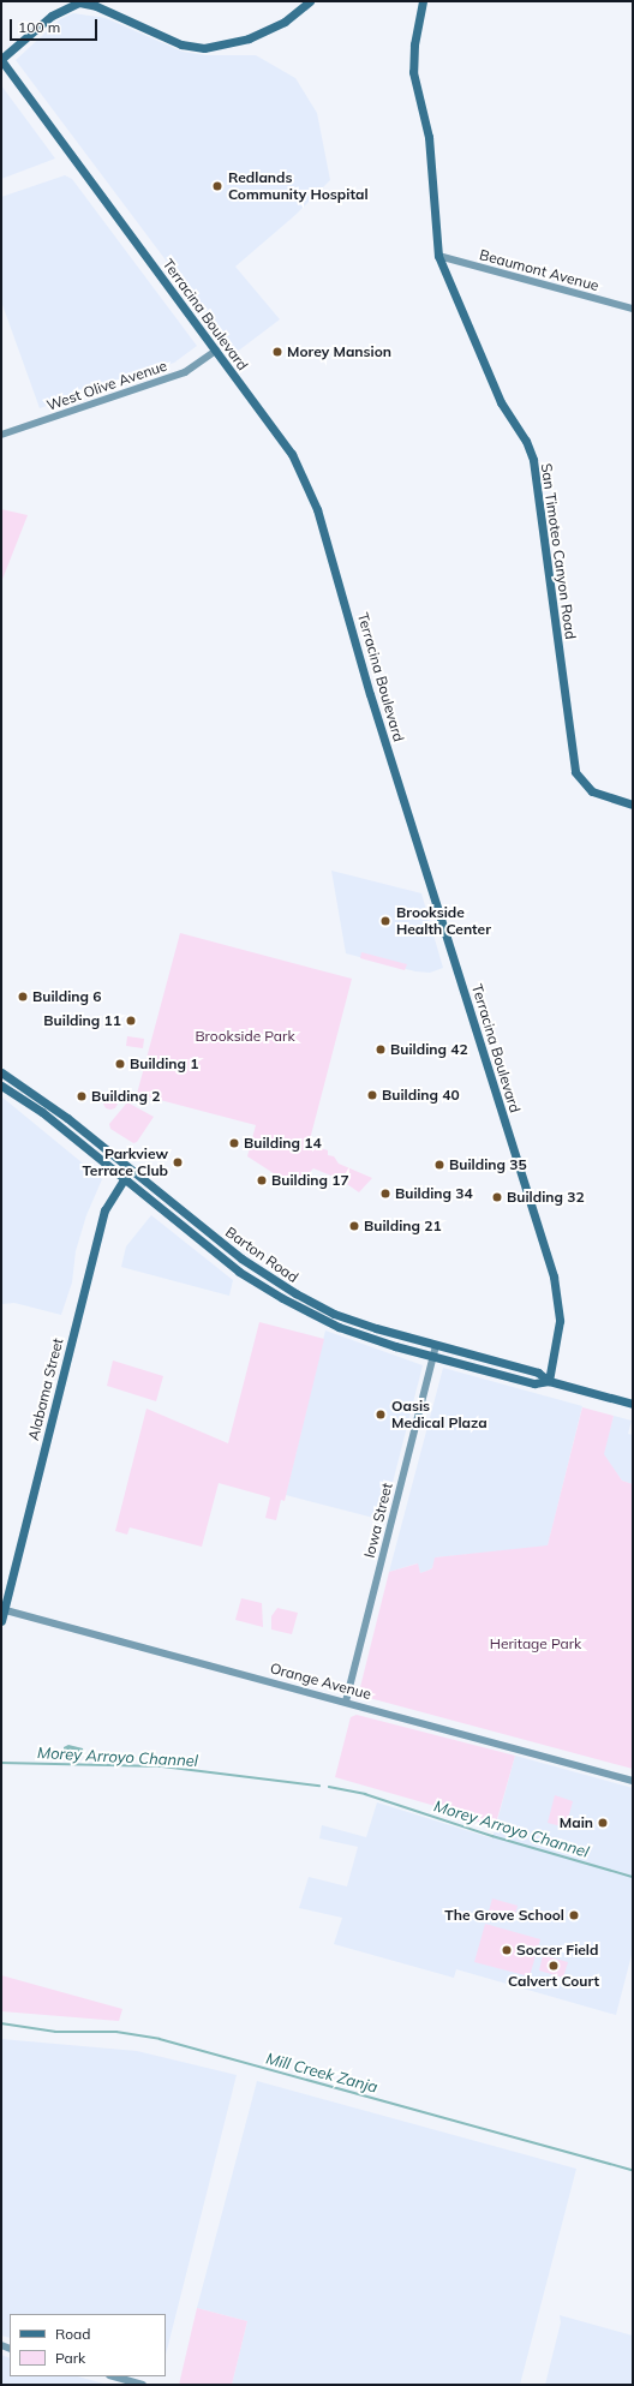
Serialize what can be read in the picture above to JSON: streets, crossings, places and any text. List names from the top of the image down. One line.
{"streets":{"main road":["Terracina Boulevard","San Timoteo Canyon Road","Barton Road","Alabama Street"],"street":["Beaumont Avenue","West Olive Avenue","Iowa Street","Orange Avenue"]},"crossings":[["Beaumont Avenue","San Timoteo Canyon Road"],["Terracina Boulevard","West Olive Avenue"],["Terracina Boulevard","Barton Road"],["Barton Road","Alabama Street"],["Barton Road","Iowa Street"],["Alabama Street","Orange Avenue"],["Iowa Street","Orange Avenue"]],"water":["Morey Arroyo Channel","Mill Creek Zanja"],"parks":["Brookside Park","Heritage Park"],"places":["Redlands Community Hospital","Morey Mansion","Brookside Health Center","Building 6","Building 11","Building 42","Building 1","Building 40","Building 2","Building 14","Parkview Terrace Club","Building 35","Building 17","Building 34","Building 32","Building 21","Oasis Medical Plaza","Main","The Grove School","Soccer Field","Calvert Court"],"legend":["Road","Park"],"scale_bar":"100 m"}
